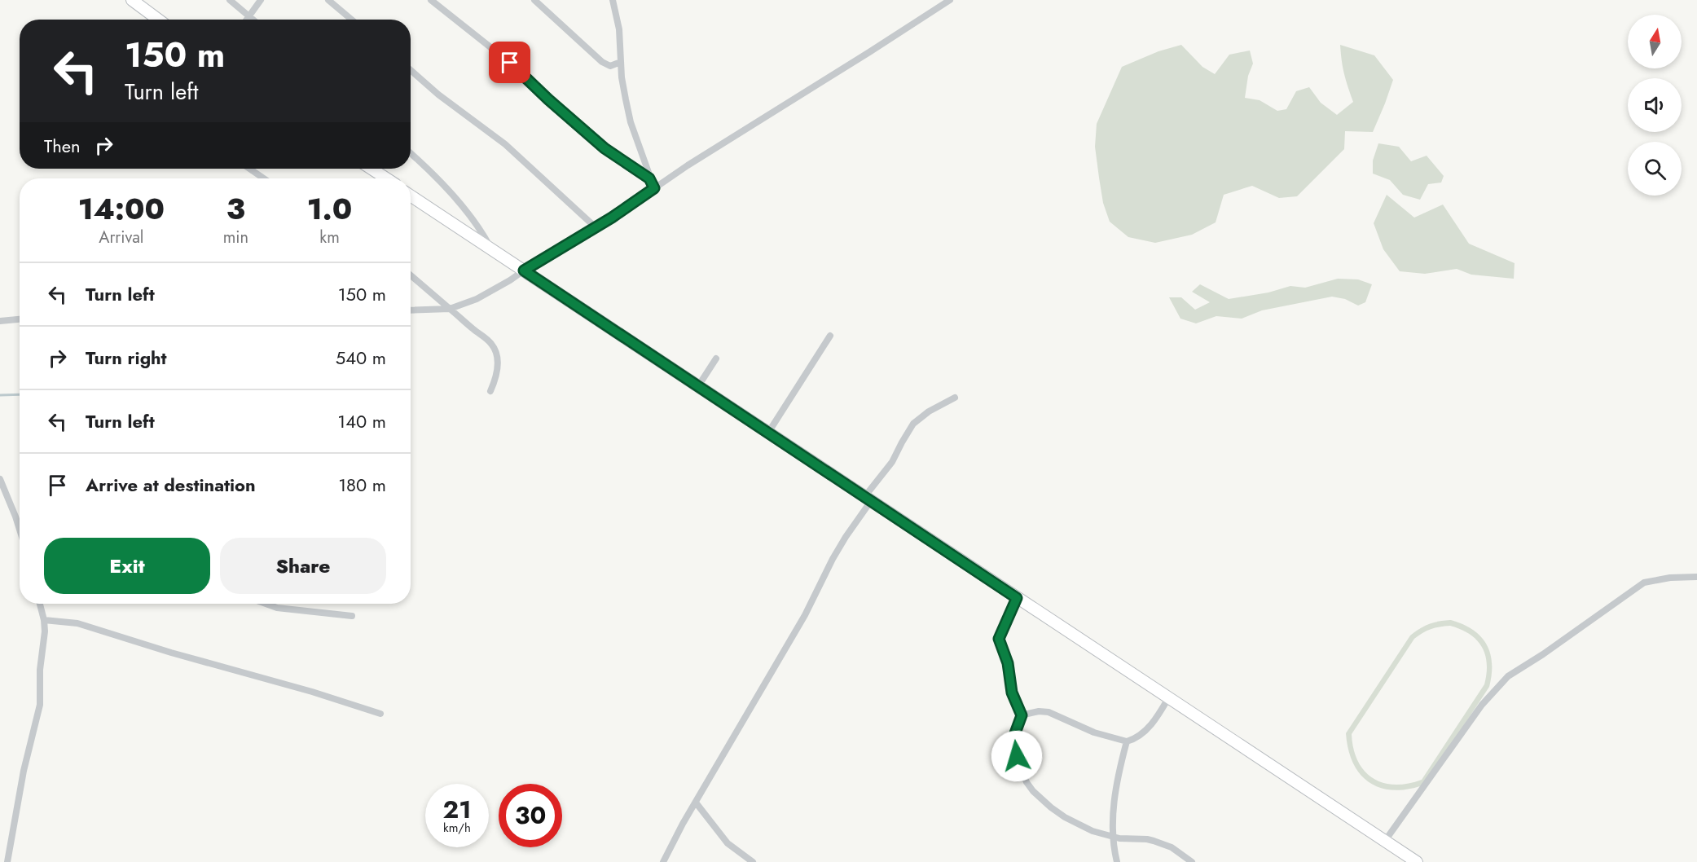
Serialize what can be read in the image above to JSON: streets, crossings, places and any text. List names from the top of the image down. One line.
{"north":"top","page":{"turn":["150 m","Turn left"],"then":"Then","eta":["14:00","Arrival","3","min","1.0","km"],"list":[{"name":"Turn left","value":"150 m"},{"name":"Turn right","value":"540 m"},{"name":"Turn left","value":"140 m"},{"name":"Arrive at destination","value":"180 m"}],"buttons":["Exit","Share"],"speed":"21 km/h","limit":"30"}}
